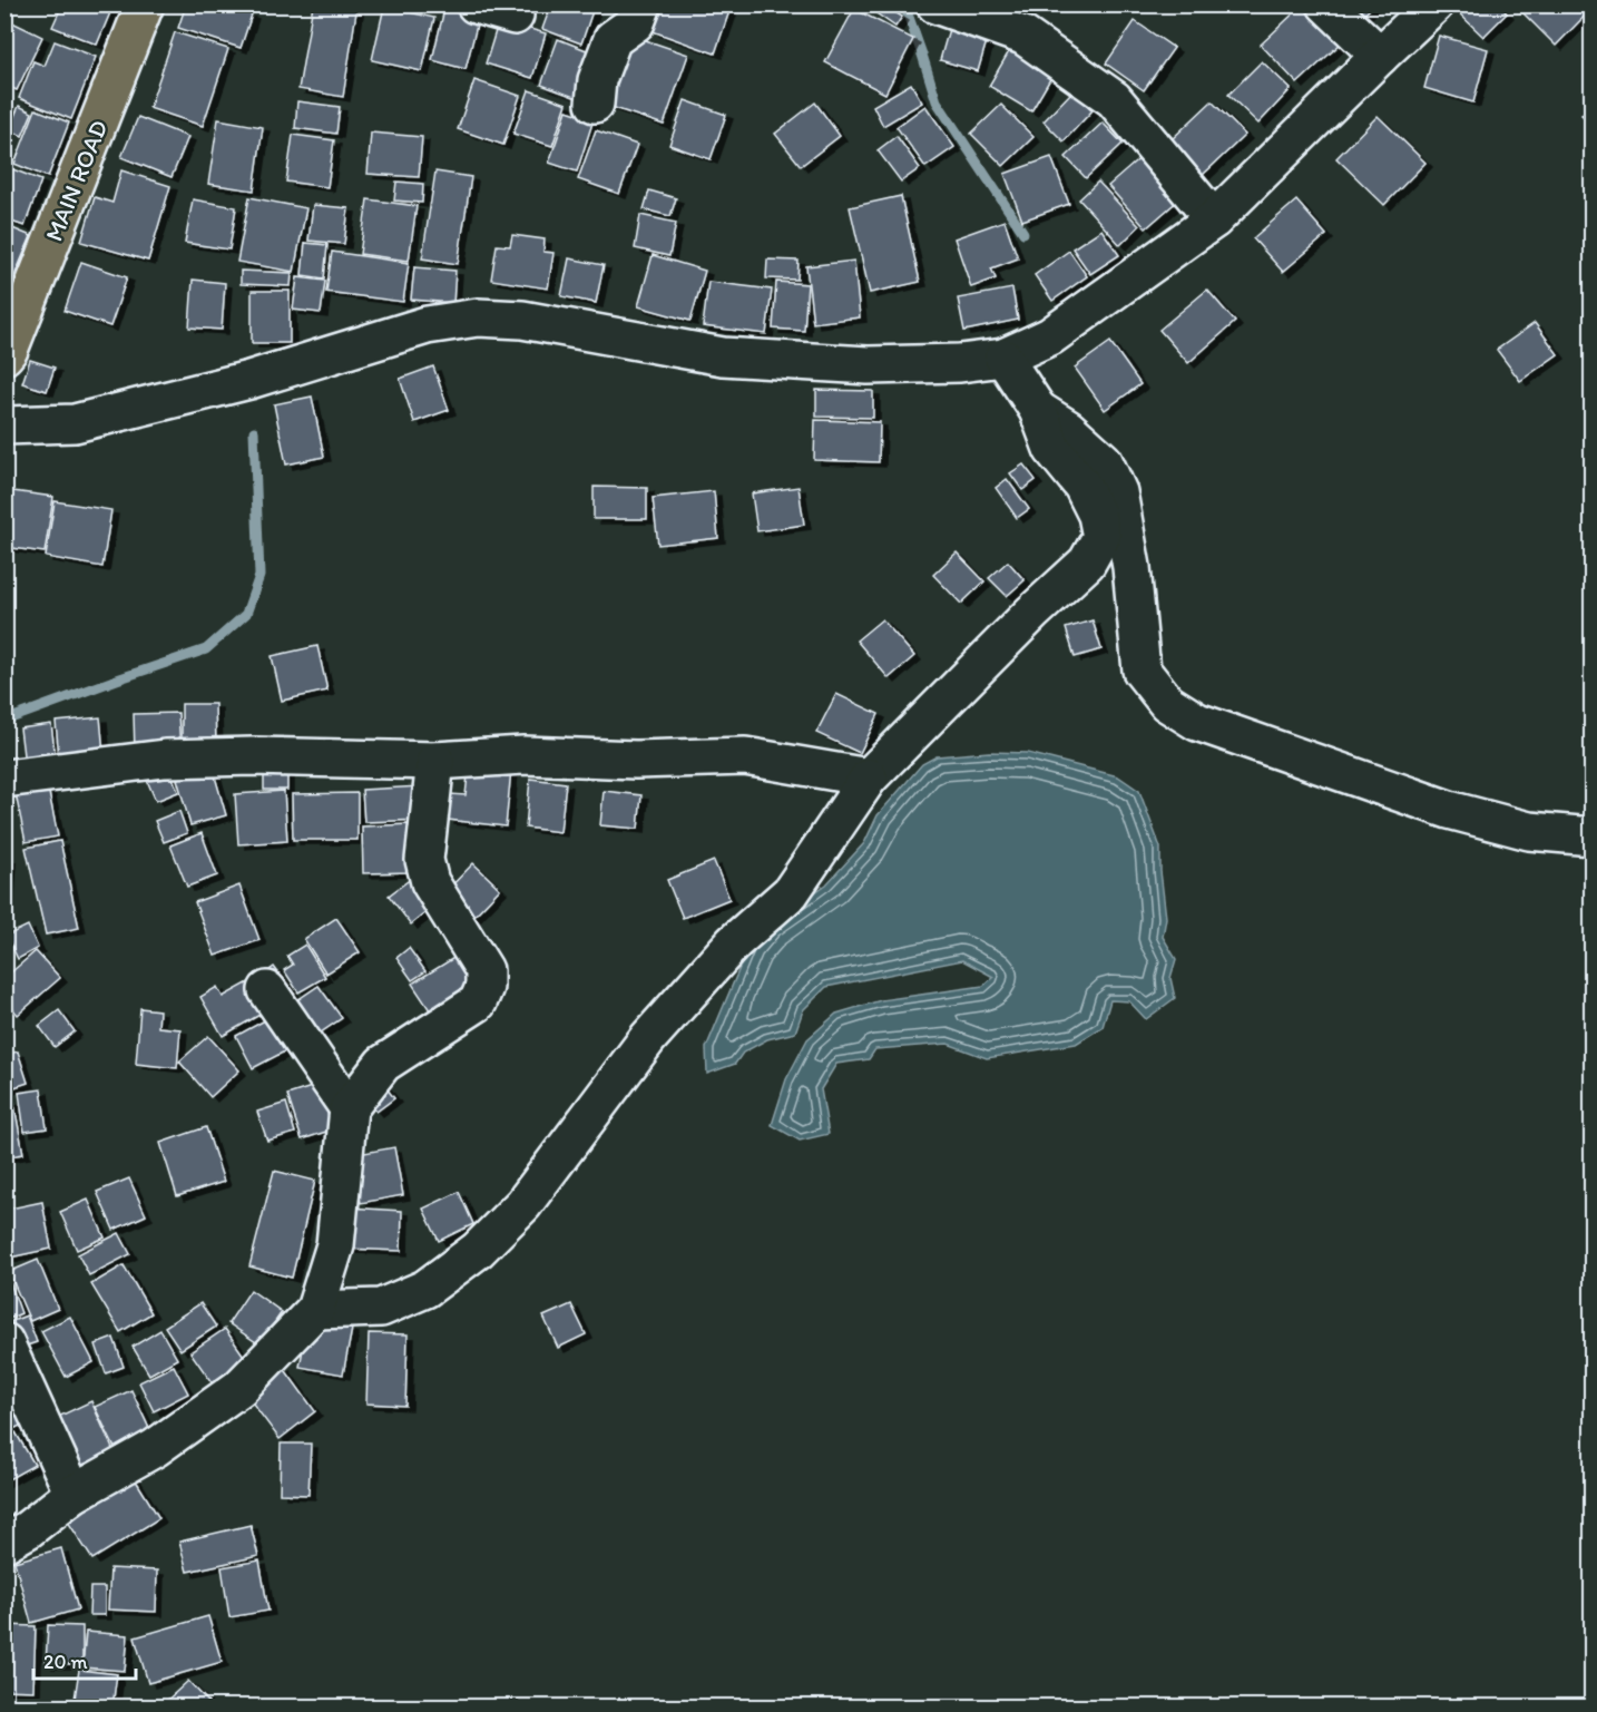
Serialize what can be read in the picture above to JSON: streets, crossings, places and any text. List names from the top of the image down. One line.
{"streets":{"main road":["MAIN ROAD"]},"scale_bar":"20 m"}
